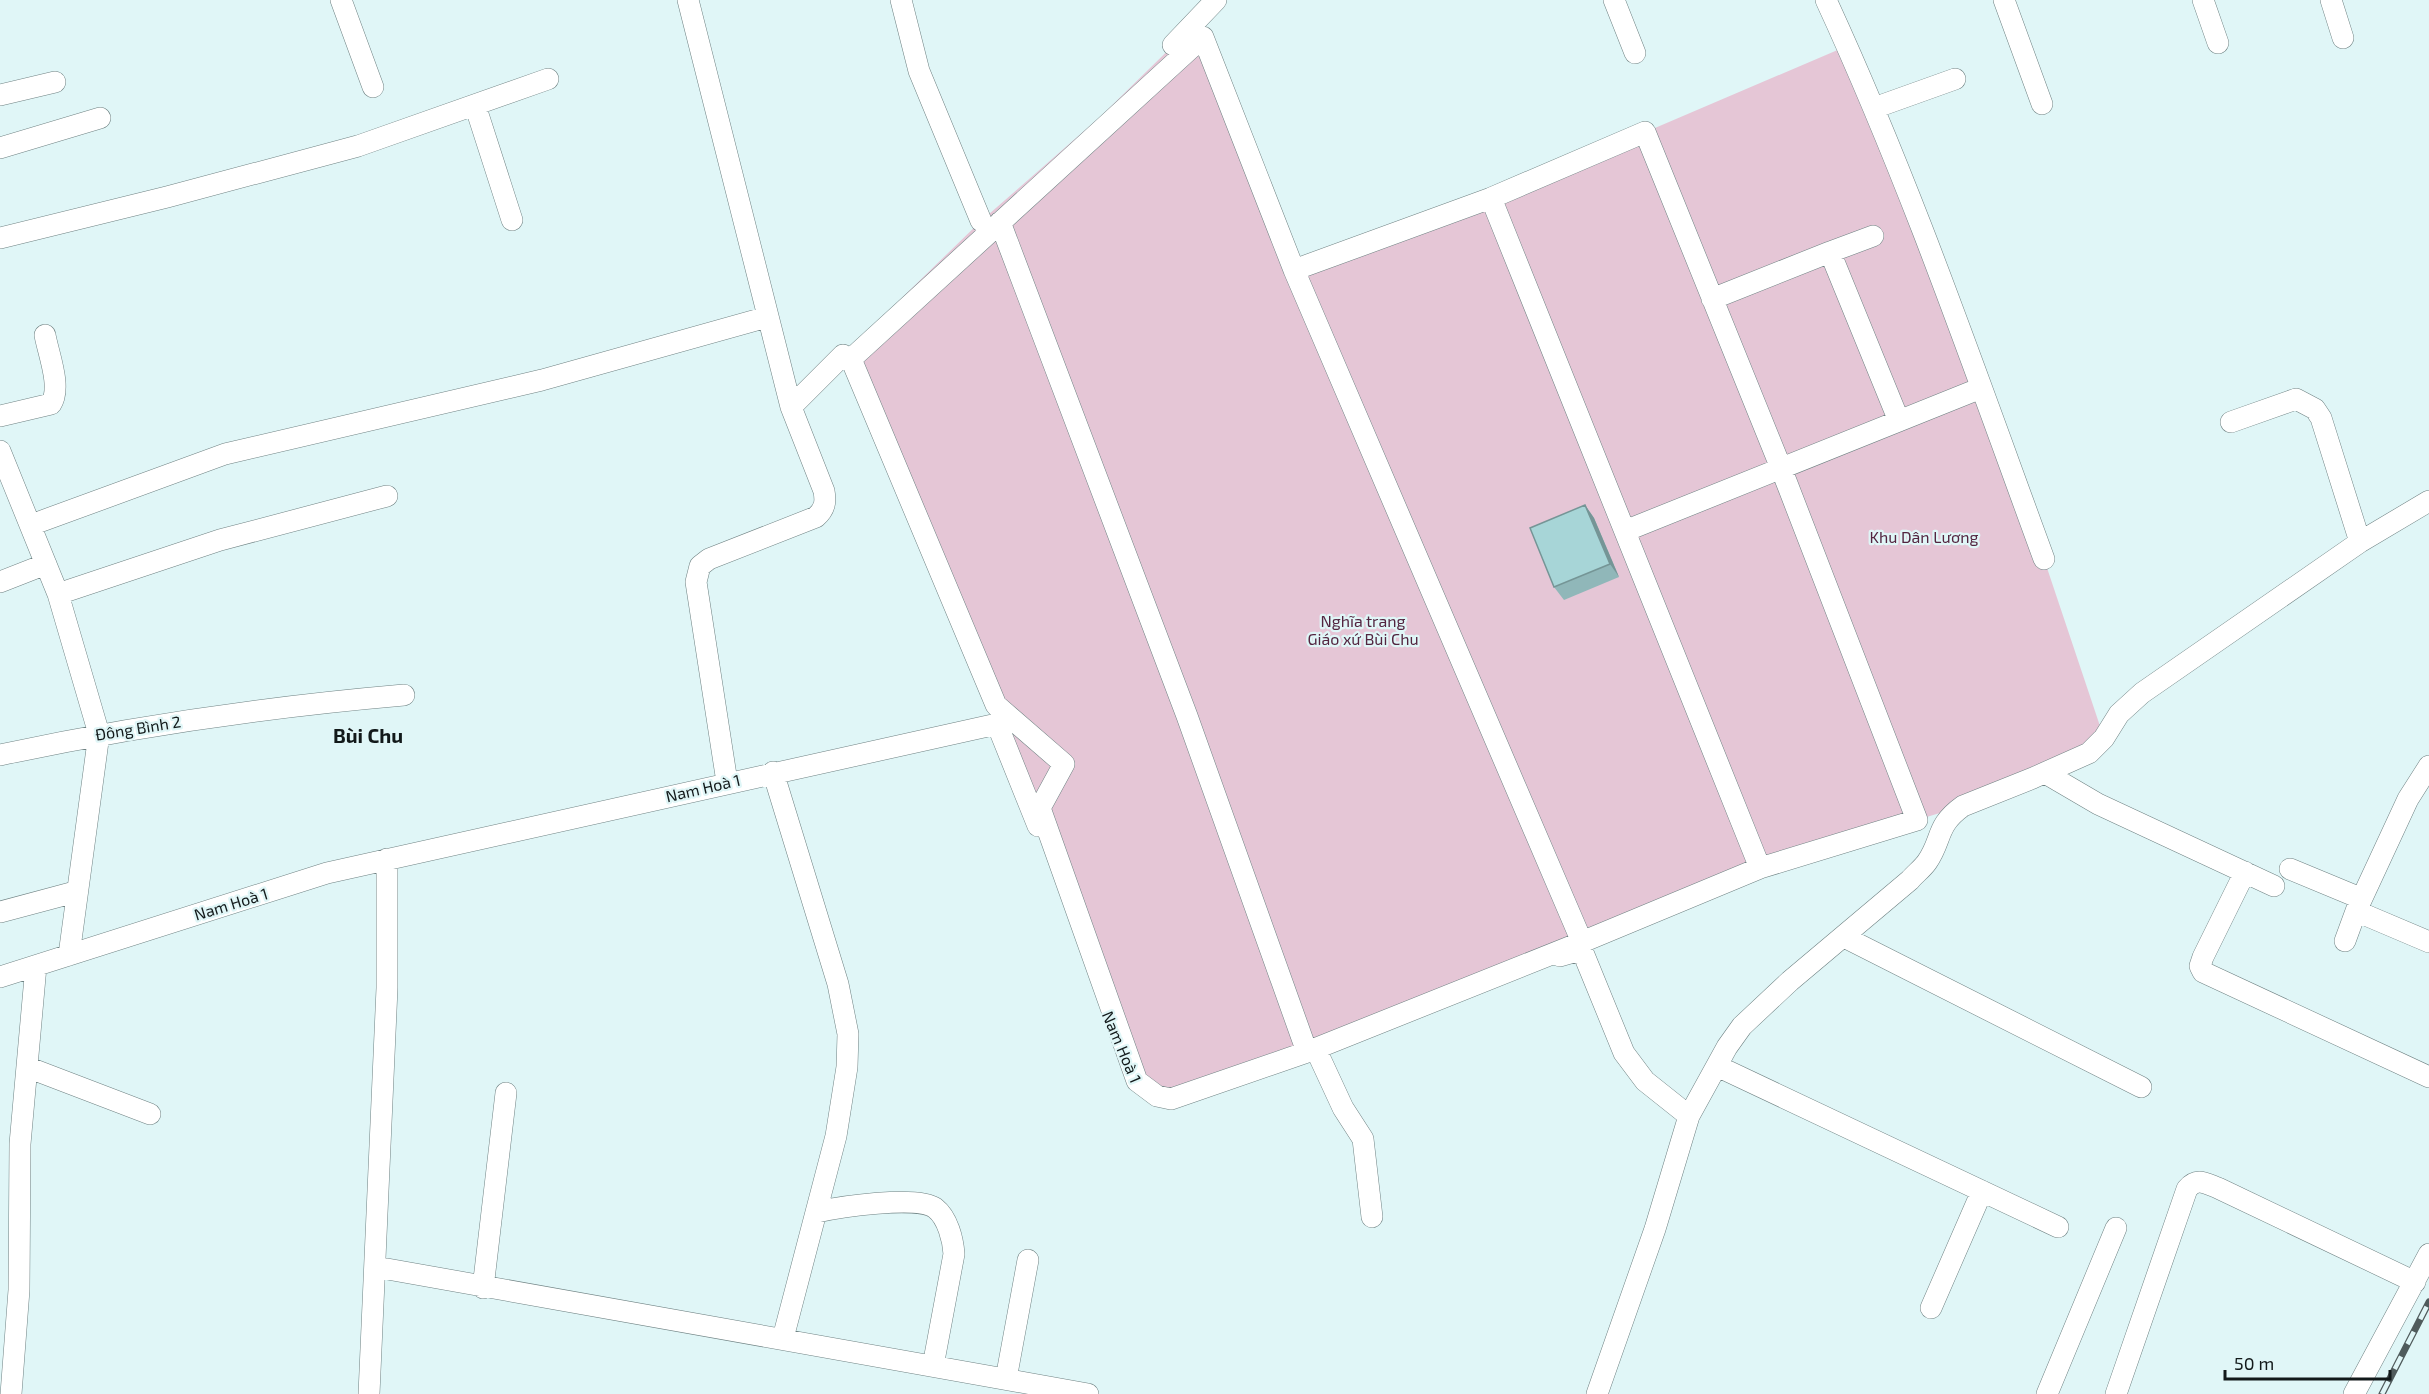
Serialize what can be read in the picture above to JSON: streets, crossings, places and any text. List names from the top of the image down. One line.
{"streets":{"street":["Đông Bình 2","Nam Hoà 1"]},"districts":["Bùi Chu"],"parks":["Khu Dân Lương","Nghĩa trang Giáo xứ Bùi Chu"],"scale_bar":"50 m"}
